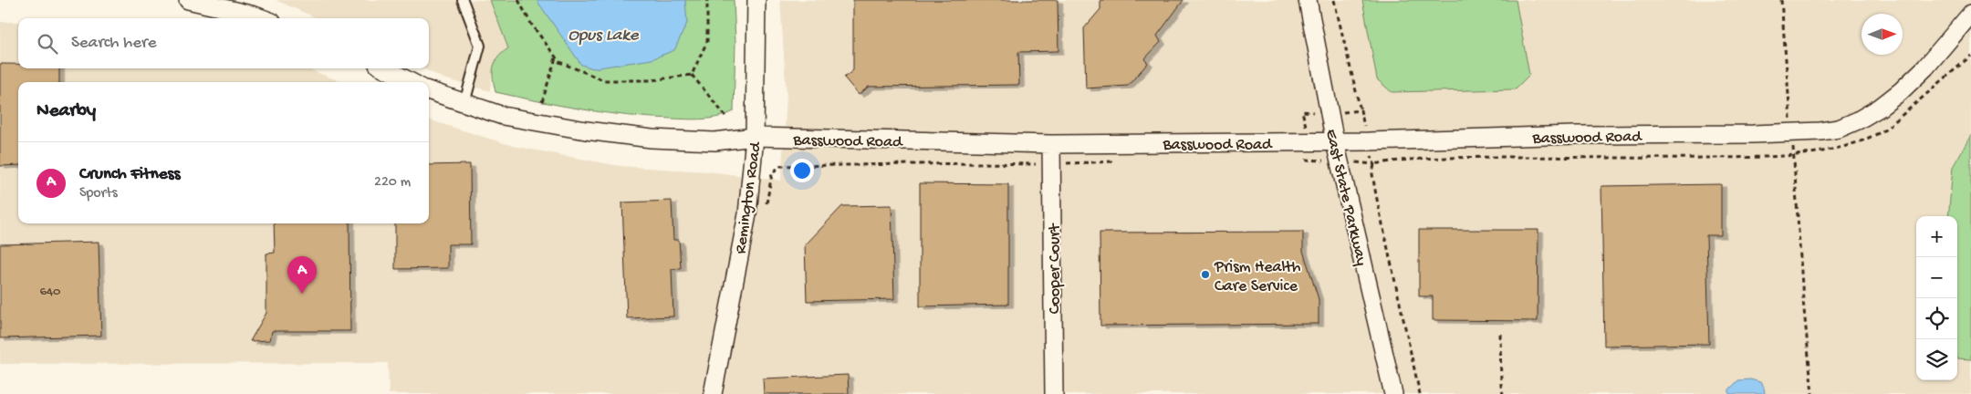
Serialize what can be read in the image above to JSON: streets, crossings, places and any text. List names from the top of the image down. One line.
{"streets":{"street":["Basswood Road","East State Parkway","Remington Road","Cooper Court"]},"crossings":[["Basswood Road","East State Parkway"],["Basswood Road","Remington Road"],["Basswood Road","Cooper Court"]],"water":["Opus Lake"],"places":["Prism Health Care Service"],"house_numbers":["640"],"north":"right","page":{"search":"Search here","heading":"Nearby","list":[{"mark":"A","name":"Crunch Fitness","note":"Sports","value":"220 m"}],"map_buttons":["+","−"],"pins":"A"}}
